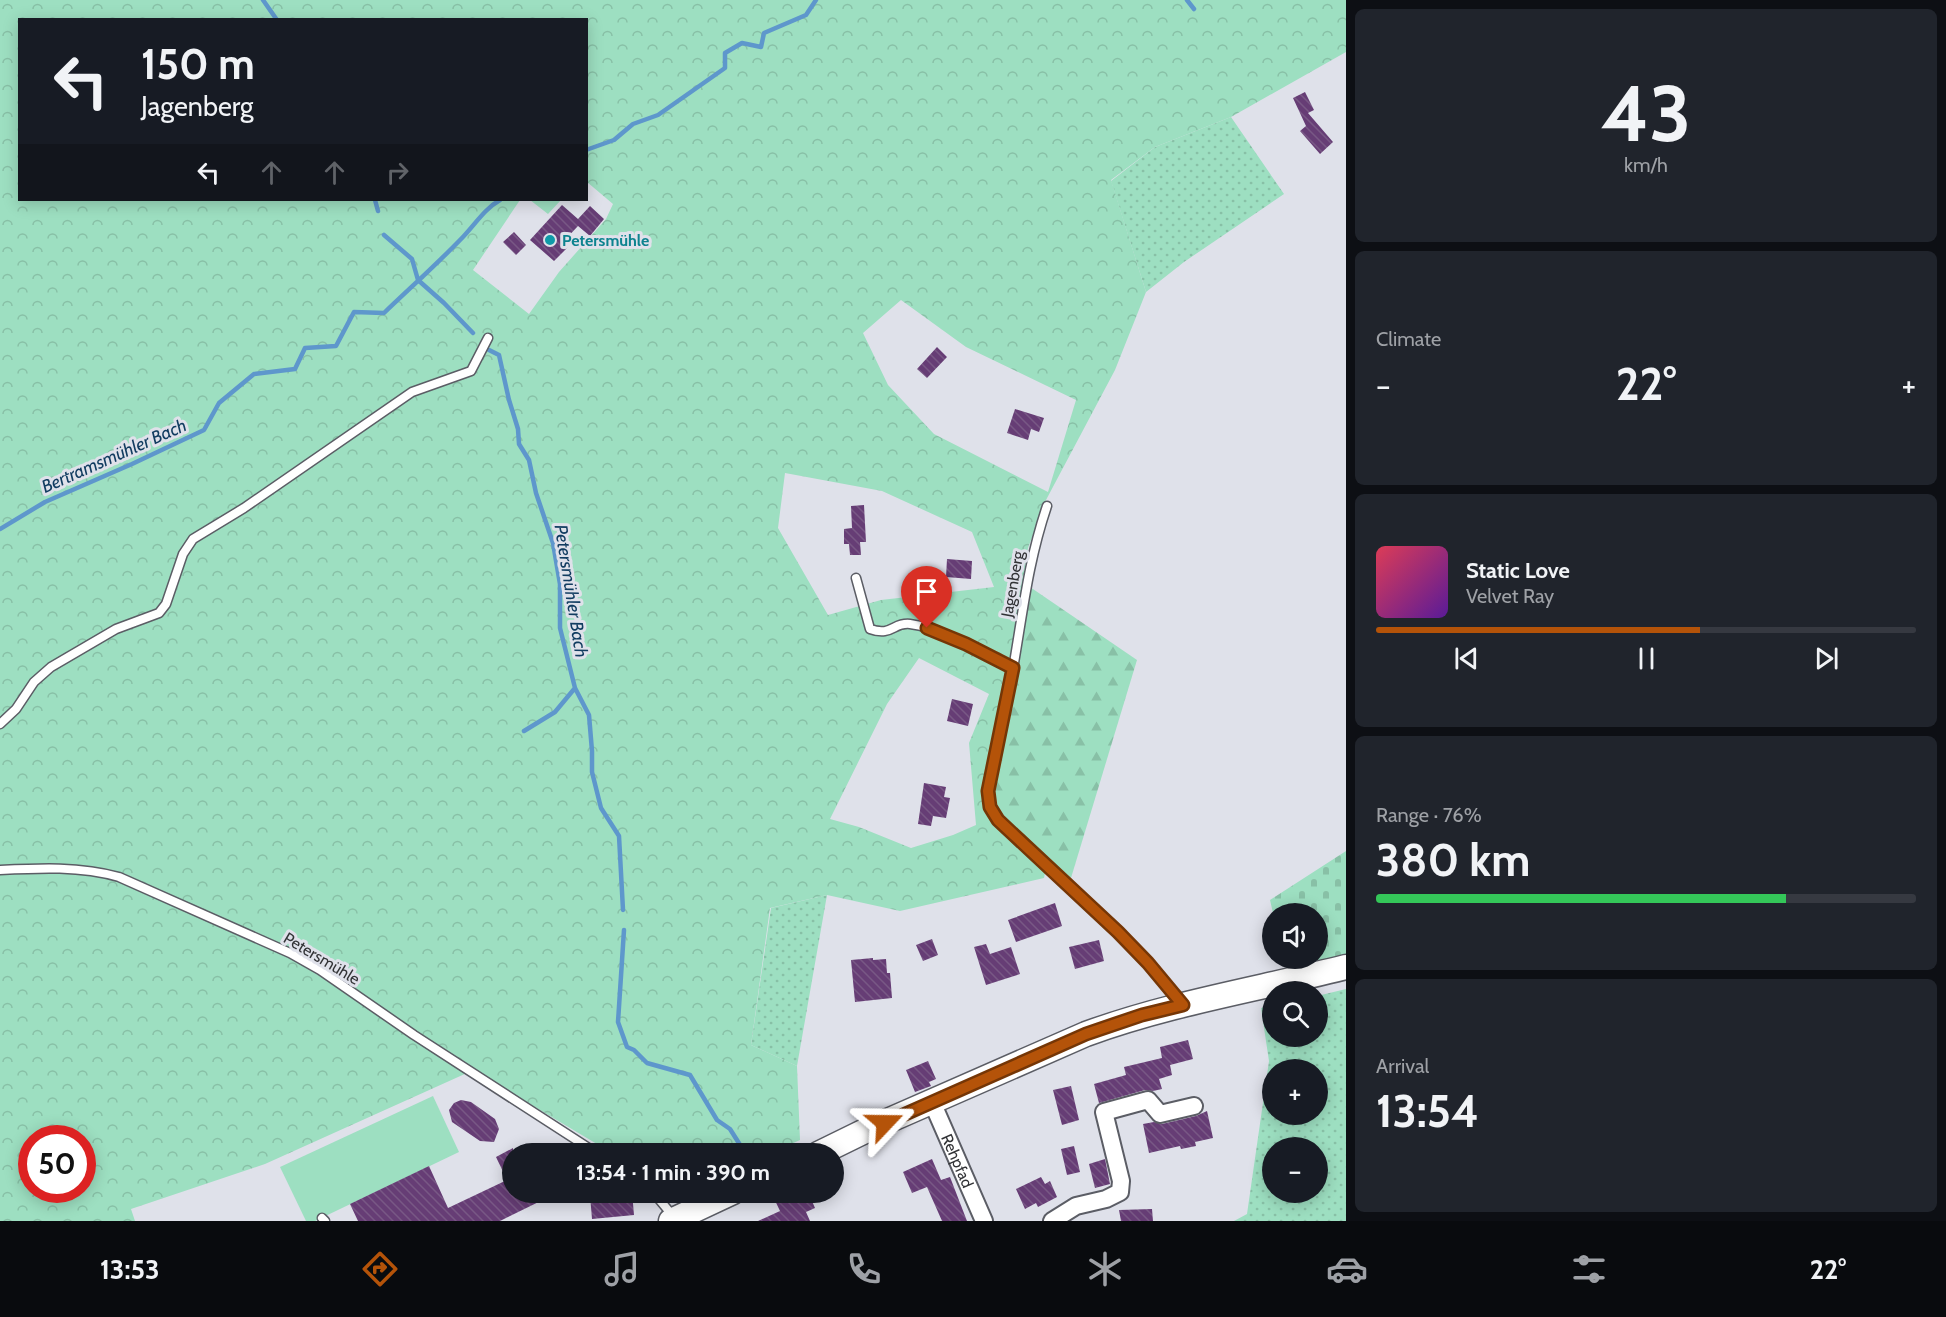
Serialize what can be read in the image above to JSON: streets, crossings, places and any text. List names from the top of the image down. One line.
{"streets":{"street":["Rehpfad"],"lane":["Jagenberg","Petersmühle"]},"water":["Bertramsmühler Bach","Petersmühler Bach"],"places":["Petersmühle"],"page":{"tile":[["43","km/h"],"Climate",["Range · 76%","380 km"],["Arrival","13:54"]],"turn":["150 m","Jagenberg"],"heat":["−","22°","+"],"song":["Static Love","Velvet Ray"],"map_buttons":["+","−"],"limit":"50","trip":"13:54 · 1 min · 390 m","tabs":["13:53","22°"]}}
